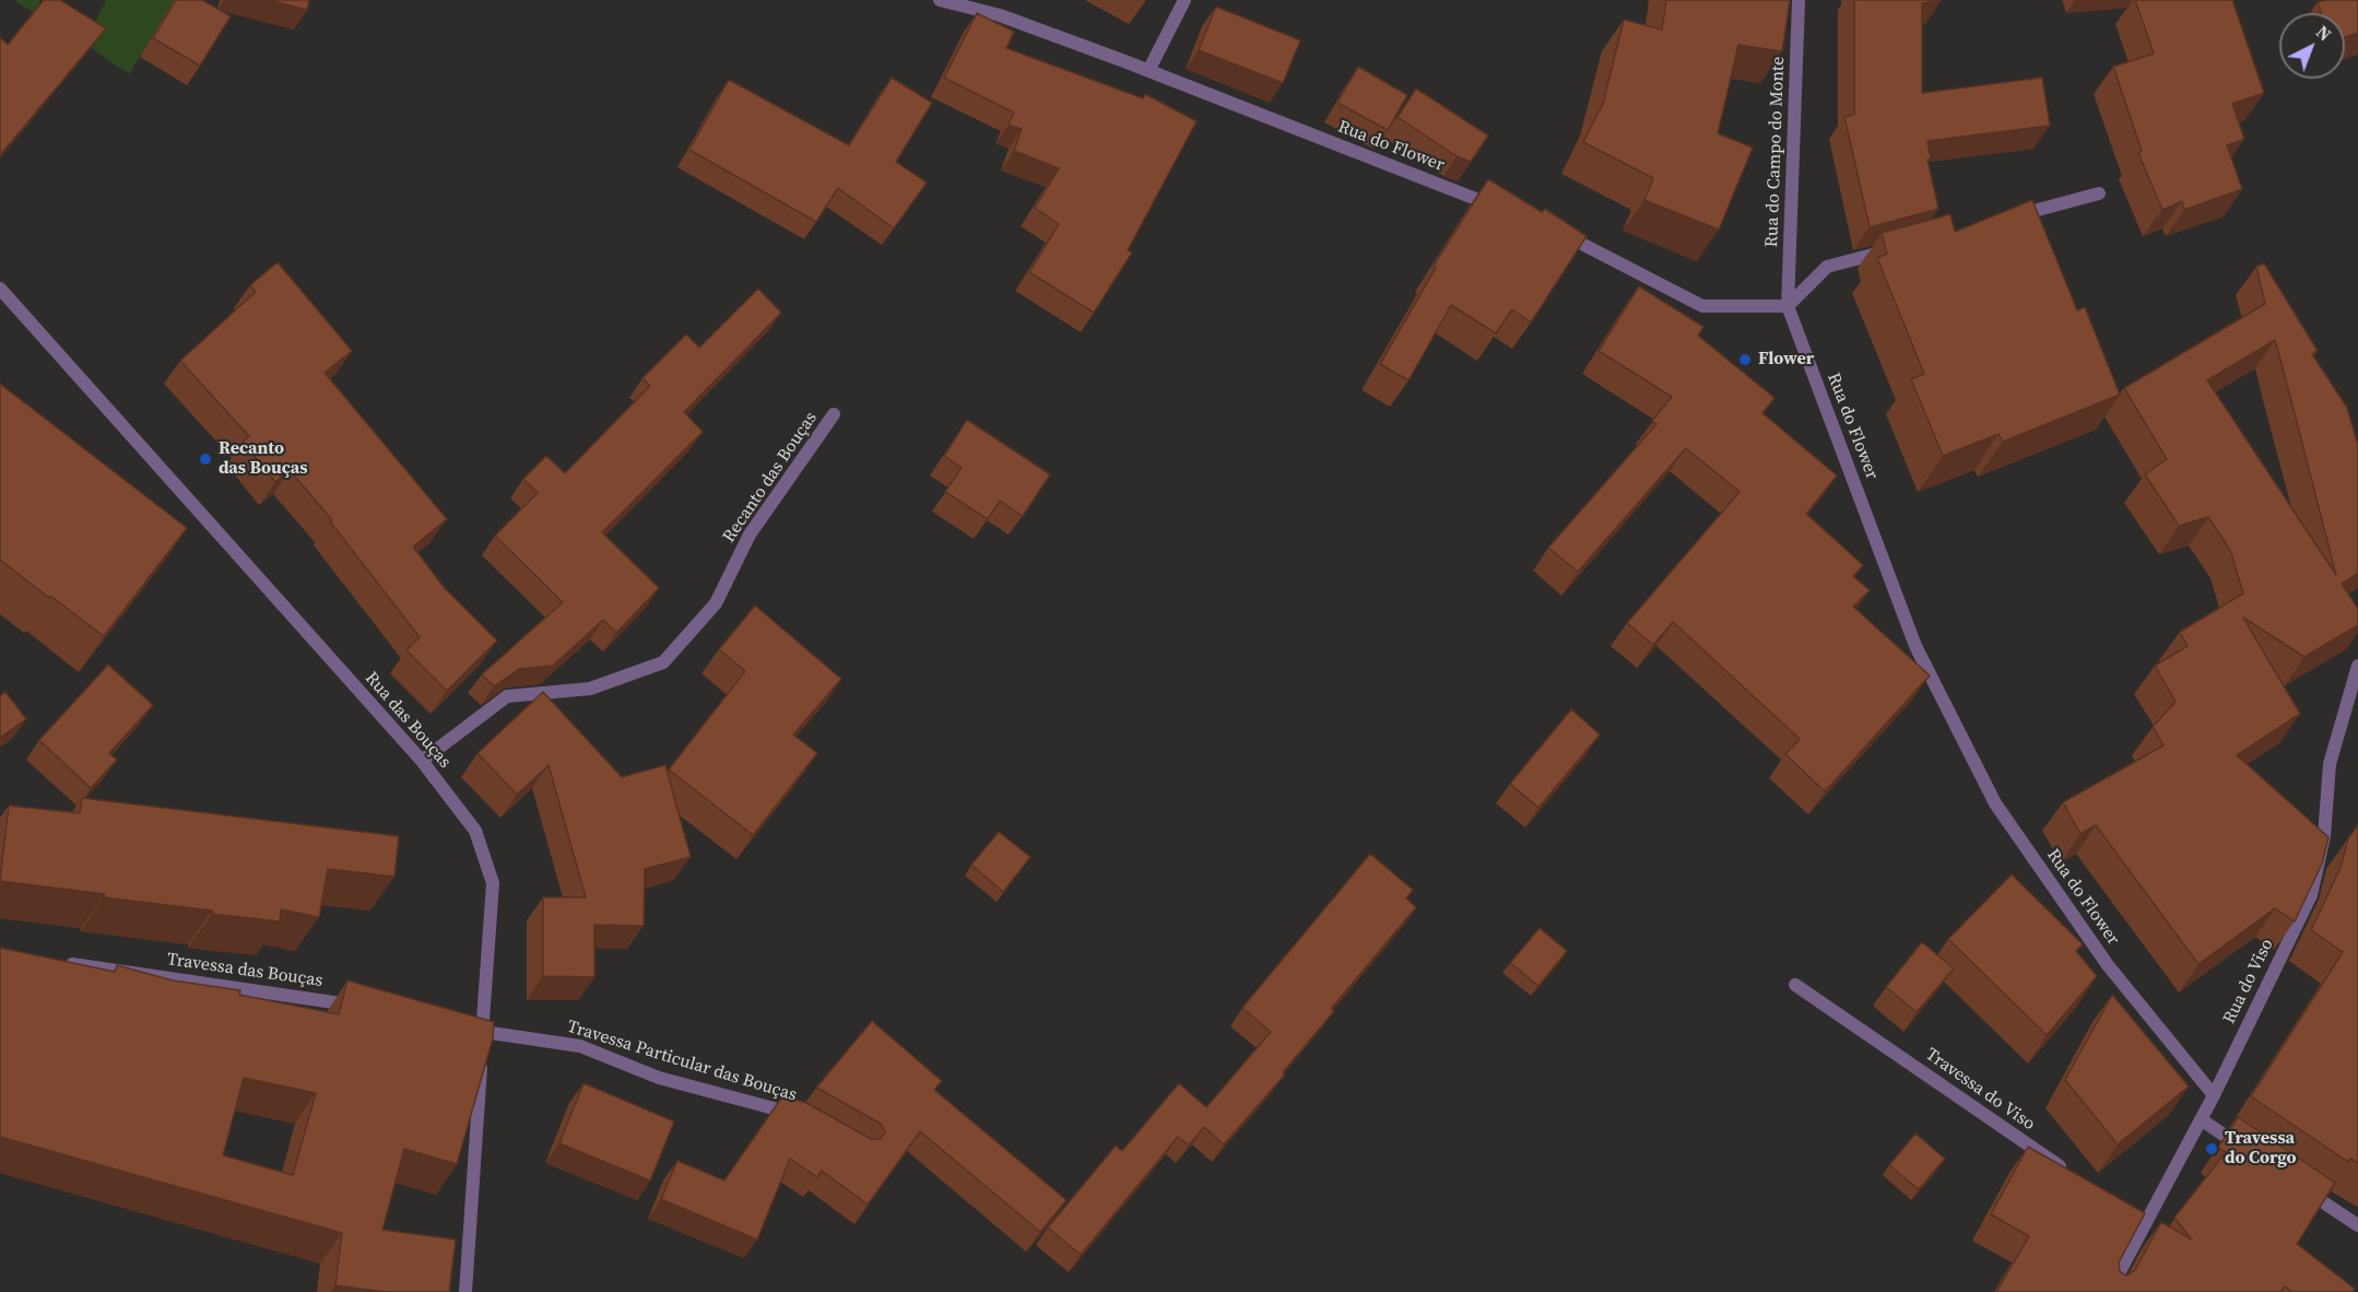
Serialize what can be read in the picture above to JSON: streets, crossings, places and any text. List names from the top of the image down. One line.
{"streets":{"street":["Rua do Flower","Rua do Campo do Monte","Recanto das Bouças","Rua das Bouças","Travessa das Bouças","Rua do Viso","Travessa Particular das Bouças","Travessa do Viso"]},"crossings":[["Rua do Flower","Rua do Campo do Monte"],["Rua do Flower","Rua do Viso"],["Recanto das Bouças","Rua das Bouças"],["Rua das Bouças","Travessa Particular das Bouças"]],"places":["Flower","Recanto das Bouças","Travessa do Corgo"],"north":"top right"}
